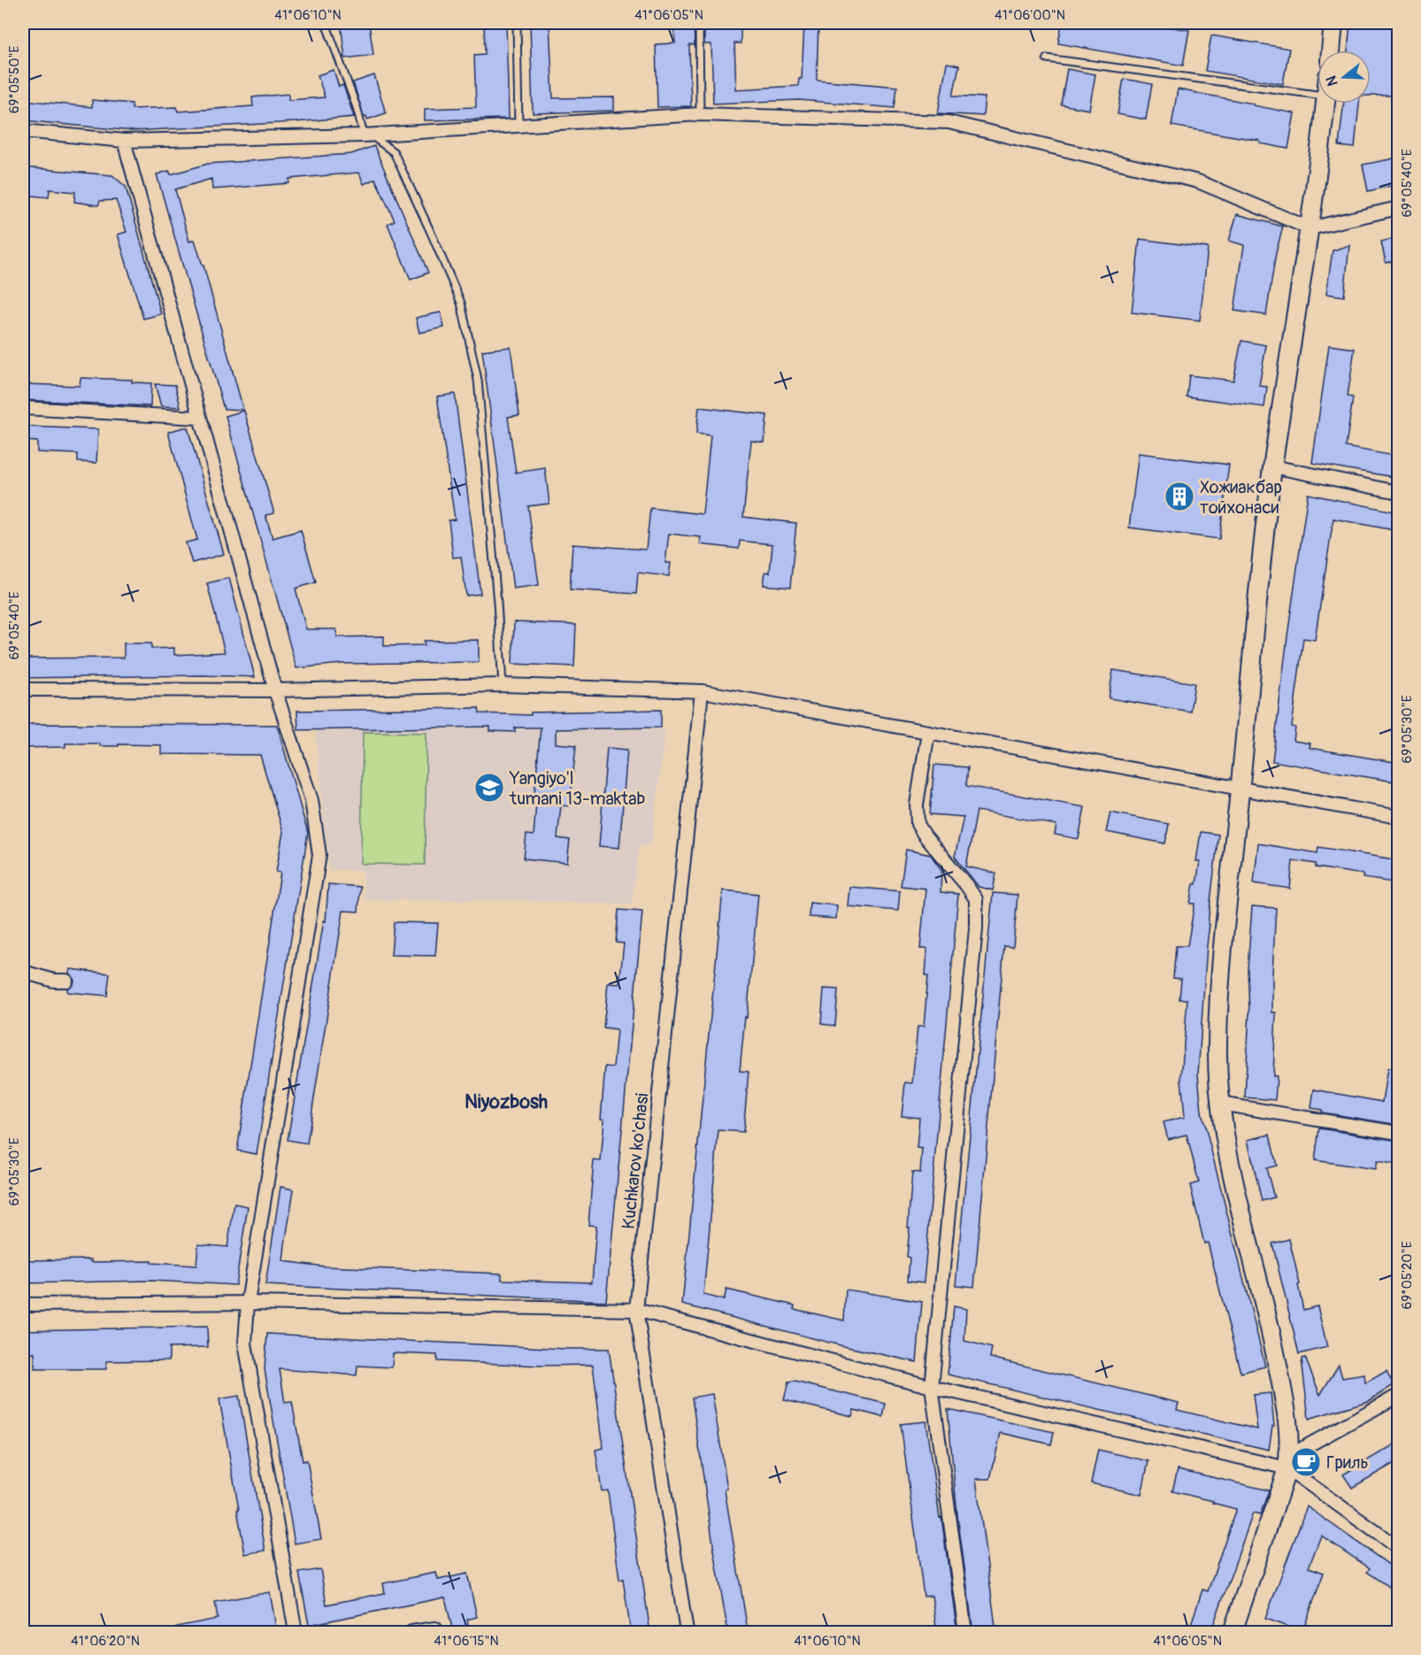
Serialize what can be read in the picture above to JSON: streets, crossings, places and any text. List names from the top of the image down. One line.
{"streets":{"street":["Kuchkarov ko'chasi"]},"districts":["Niyozbosh"],"places":{"building":["Хожиакбар тойхонаси"],"school or university":["Yangiyo'l tumani 13-maktab"],"cafe":["Гриль"]},"north":"left","coordinates":["41°06'10\"N","41°06'05\"N","41°06'00\"N","69°05'50\"E","69°05'40\"E","69°05'30\"E","69°05'20\"E","41°06'20\"N","41°06'15\"N"]}
